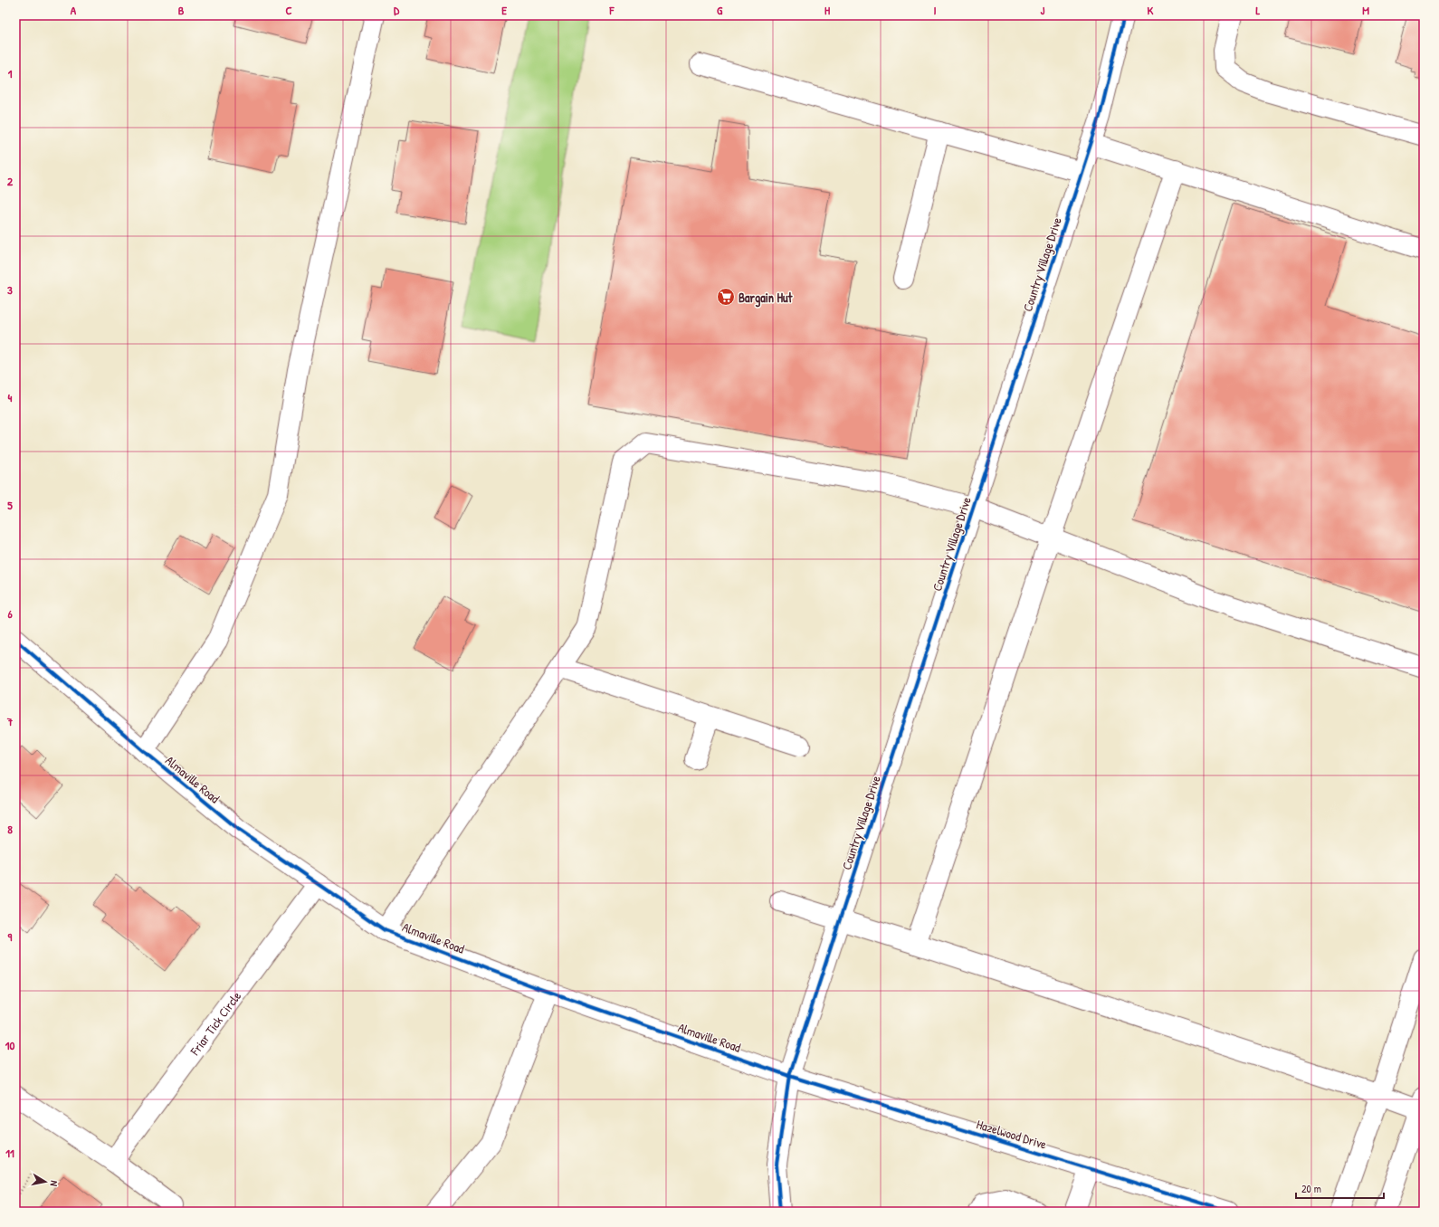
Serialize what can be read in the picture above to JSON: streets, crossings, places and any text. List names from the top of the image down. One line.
{"streets":{"street":["Country Village Drive","Almaville Road","Friar Tick Circle","Hazelwood Drive"]},"crossings":[["Country Village Drive","Almaville Road"],["Country Village Drive","Hazelwood Drive"],["Almaville Road","Friar Tick Circle"],["Almaville Road","Hazelwood Drive"]],"places":{"supermarket":["Bargain Hut"]},"scale_bar":"20 m","north":"right","grid":{"columns":["A","B","C","D","E","F","G","H","I","J","K","L","M"],"rows":["1","2","3","4","5","6","7","8","9","10","11"]}}
